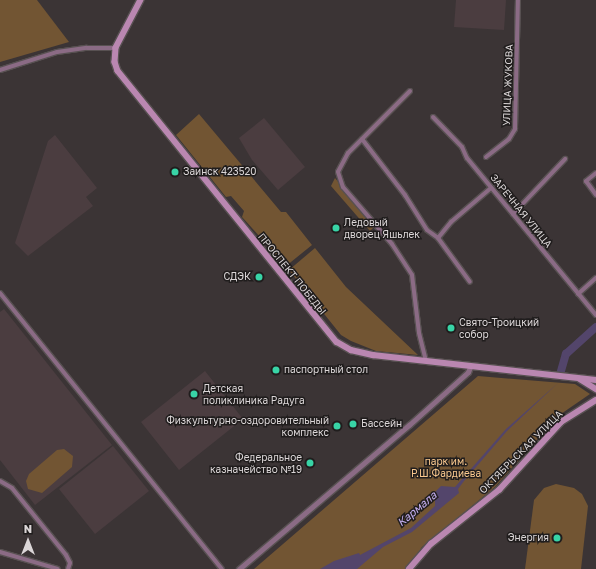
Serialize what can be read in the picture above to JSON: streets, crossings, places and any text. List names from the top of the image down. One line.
{"streets":{"main road":["ПРОСПЕКТ ПОБЕДЫ","ОКТЯБРЬСКАЯ УЛИЦА"],"street":["УЛИЦА ЖУКОВА","ЗАРЕЧНАЯ УЛИЦА"]},"water":["Кармала"],"parks":["парк им. Р.Ш.Фардиева"],"places":["Заинск 423520","Ледовый дворец Яшьлек","СДЭК","Свято-Троицкий собор","паспортный стол","Детская поликлиника Радуга","Бассейн","Физкультурно-оздоровительный комплекс","Федеральное казначейство №19","Энергия"],"north":"top"}
